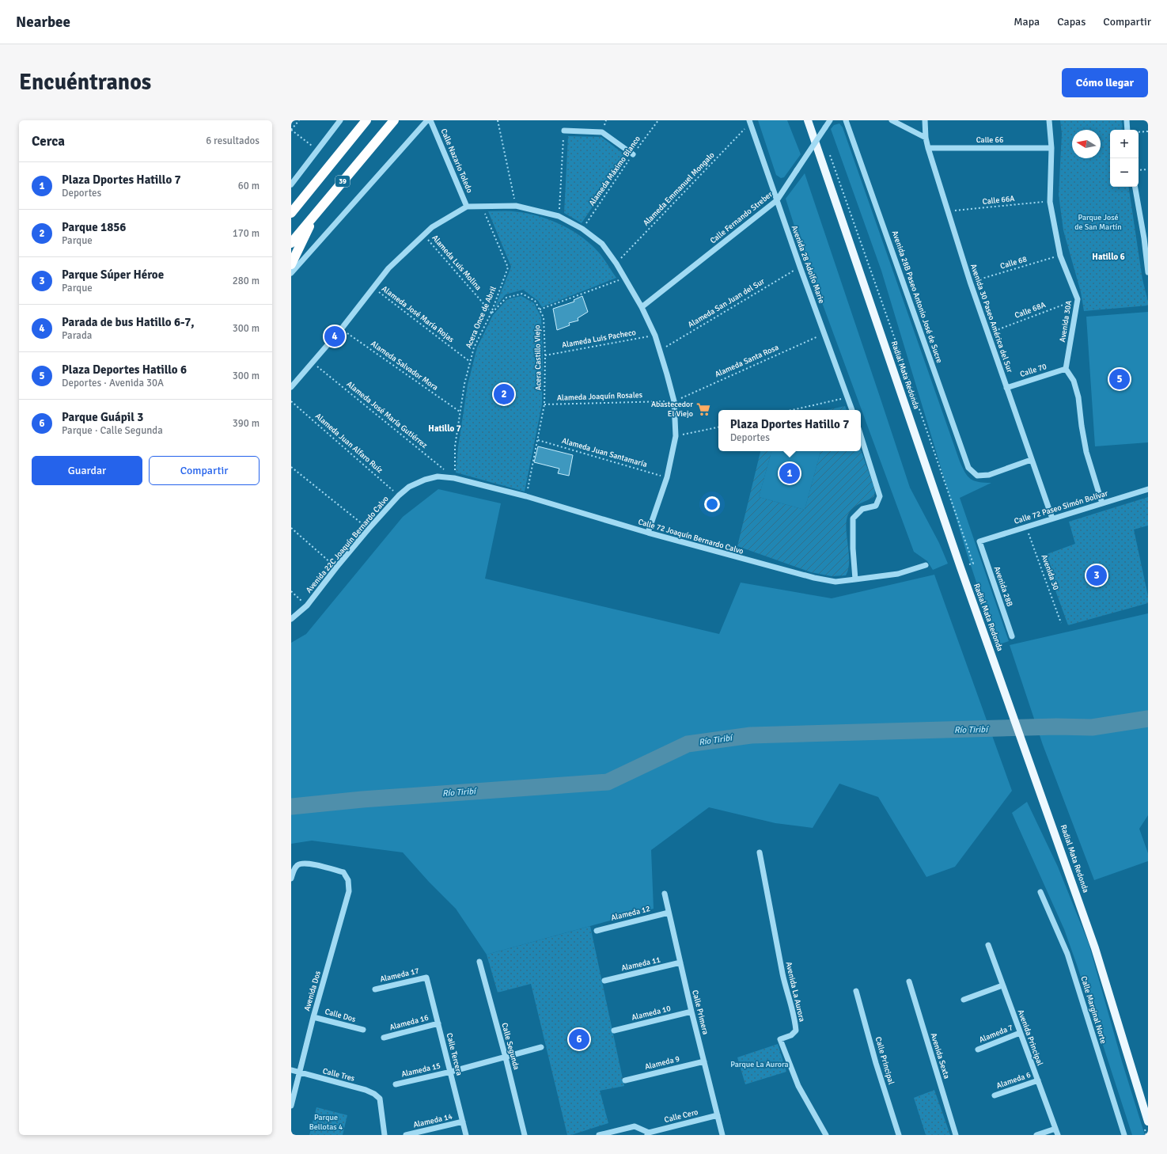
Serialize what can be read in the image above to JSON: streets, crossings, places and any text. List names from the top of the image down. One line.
{"streets":{"highway":["39"],"main road":["Radial Mata Redonda"],"street":["Calle 66","Calle Nazario Toledo","Calle Fernando Streber","Avenida 28 Adolfo Marie","Avenida 28B Paseo Antonio José de Sucre","Avenida 30 Paseo América del Sur","Avenida 30A","Calle 70","Calle 72 Paseo Simón Bolívar","Calle 72 Joaquín Bernardo Calvo","Avenida 22C Joaquín Bernardo Calvo","Avenida 28B","Alameda 12","Alameda 11","Alameda 17","Avenida Dos","Avenida La Aurora","Calle Marginal Norte","Calle Primera","Alameda 10","Calle Dos","Alameda 16","Alameda 7","Avenida Principal","Calle Segunda","Calle Tercera","Avenida Sexta","Calle Principal","Alameda 9","Alameda 15","Calle Tres","Alameda 6","Calle Cero","Alameda 14"],"path":["Alameda Máximo Blanco","Alameda Emmanuel Mongalo","Calle 66A","Alameda Luis Molina","Calle 68","Alameda San Juan del Sur","Calle 68A","Alameda José María Rojas","Acera Once de Abril","Alameda Luis Pacheco","Acera Castillo Viejo","Alameda Santa Rosa","Alameda Salvador Mora","Alameda Joaquín Rosales","Alameda José María Gutiérrez","Alameda Juan Alfaro Ruíz","Alameda Juan Santamaría","Avenida 30"]},"crossings":[["Calle 66","Avenida 30 Paseo América del Sur"],["Calle 66","Avenida 30A"],["Alameda Emmanuel Mongalo","Avenida 28 Adolfo Marie"],["Calle 66A","Avenida 30 Paseo América del Sur"],["Calle 66A","Avenida 30A"],["Calle Fernando Streber","Avenida 28 Adolfo Marie"],["Alameda Luis Molina","Acera Once de Abril"],["Calle 68","Avenida 30 Paseo América del Sur"],["Calle 68","Avenida 30A"],["Avenida 28 Adolfo Marie","Alameda San Juan del Sur"],["Avenida 28 Adolfo Marie","Alameda Santa Rosa"],["Avenida 28B Paseo Antonio José de Sucre","Avenida 30 Paseo América del Sur"],["Calle 68A","Avenida 30 Paseo América del Sur"],["Calle 68A","Avenida 30A"],["Alameda José María Rojas","Acera Once de Abril"],["Acera Once de Abril","Alameda Salvador Mora"],["Acera Once de Abril","Alameda José María Gutiérrez"],["Acera Once de Abril","Calle 72 Joaquín Bernardo Calvo"],["Acera Once de Abril","Avenida 22C Joaquín Bernardo Calvo"],["Avenida 30 Paseo América del Sur","Calle 70"],["Avenida 30 Paseo América del Sur","Calle 72 Paseo Simón Bolívar"],["Avenida 30A","Calle 70"],["Alameda Luis Pacheco","Acera Castillo Viejo"],["Acera Castillo Viejo","Alameda Joaquín Rosales"],["Acera Castillo Viejo","Alameda Juan Santamaría"],["Acera Castillo Viejo","Calle 72 Joaquín Bernardo Calvo"],["Alameda Santa Rosa","Alameda Joaquín Rosales"],["Alameda José María Gutiérrez","Calle 72 Joaquín Bernardo Calvo"],["Alameda José María Gutiérrez","Avenida 22C Joaquín Bernardo Calvo"],["Alameda Juan Alfaro Ruíz","Avenida 22C Joaquín Bernardo Calvo"],["Calle 72 Paseo Simón Bolívar","Avenida 30"],["Calle 72 Paseo Simón Bolívar","Avenida 28B"],["Calle 72 Joaquín Bernardo Calvo","Avenida 22C Joaquín Bernardo Calvo"],["Alameda 12","Calle Primera"],["Alameda 11","Calle Primera"],["Alameda 17","Calle Tercera"],["Avenida Dos","Calle Dos"],["Avenida Dos","Calle Tres"],["Calle Primera","Alameda 10"],["Calle Primera","Alameda 9"],["Calle Primera","Calle Cero"],["Alameda 16","Calle Tercera"],["Alameda 7","Avenida Principal"],["Avenida Principal","Alameda 6"],["Calle Segunda","Alameda 15"],["Calle Tercera","Alameda 15"],["Calle Tercera","Alameda 14"]],"districts":["Hatillo 6","Hatillo 7"],"water":["Río Tiribí"],"parks":["Parque José de San Martín","Parque La Aurora","Parque Bellotas 4"],"places":{"supermarket":["Abastecedor El Viejo"]},"north":"left","page":{"header":"Nearbee","nav":["Mapa","Capas","Compartir"],"buttons":["Cómo llegar",["Guardar","Compartir"]],"title":"Encuéntranos","heading":["Cerca","6 resultados"],"map_buttons":["+","−"],"list":[{"mark":"1","name":"Plaza Dportes Hatillo 7","note":"Deportes","value":"60 m"},{"mark":"2","name":"Parque 1856","note":"Parque","value":"170 m"},{"mark":"3","name":"Parque Súper Héroe","note":"Parque","value":"280 m"},{"mark":"4","name":"Parada de bus Hatillo 6-7,","note":"Parada","value":"300 m"},{"mark":"5","name":"Plaza Deportes Hatillo 6","note":"Deportes · Avenida 30A","value":"300 m"},{"mark":"6","name":"Parque Guápil 3","note":"Parque · Calle Segunda","value":"390 m"}],"pins":["4","5","2","1","3","6"],"popup":["Plaza Dportes Hatillo 7","Deportes"]}}
